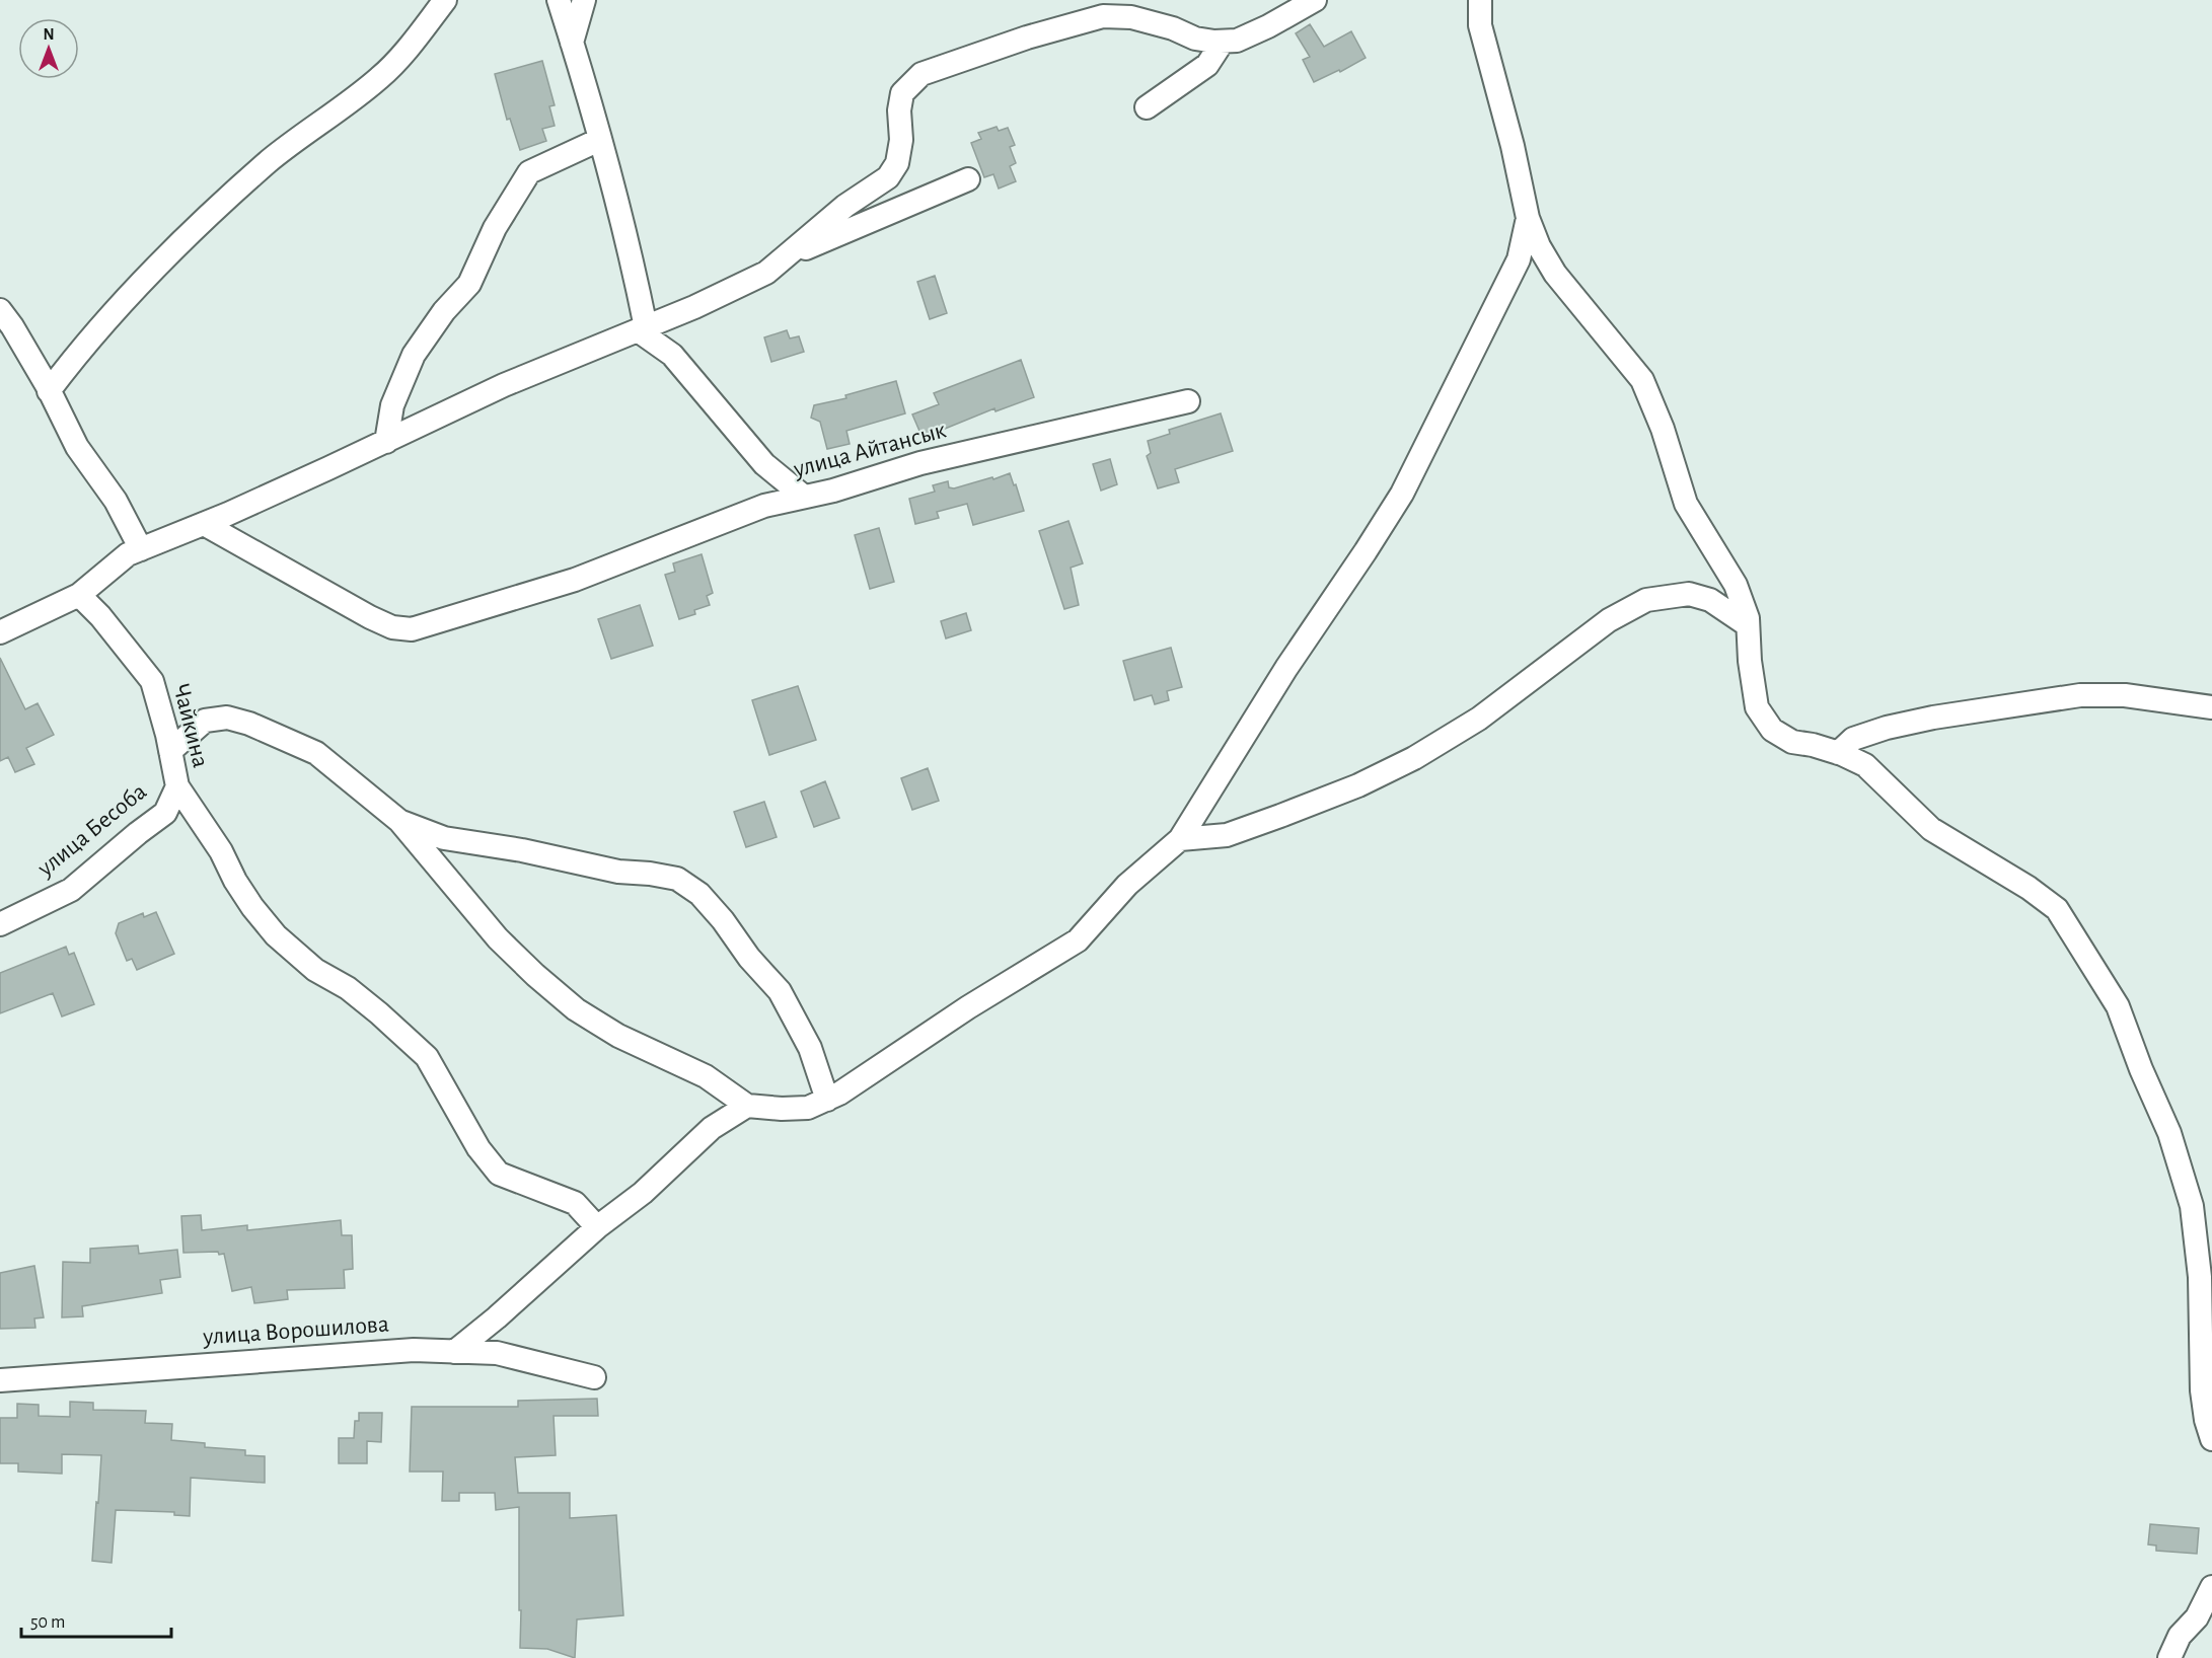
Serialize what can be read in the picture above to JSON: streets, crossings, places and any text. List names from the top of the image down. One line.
{"streets":{"street":["улица Айтансык","Чайкина","улица Бесоба","улица Ворошилова"]},"crossings":[["Чайкина","улица Бесоба"]],"scale_bar":"50 m","north":"top"}
